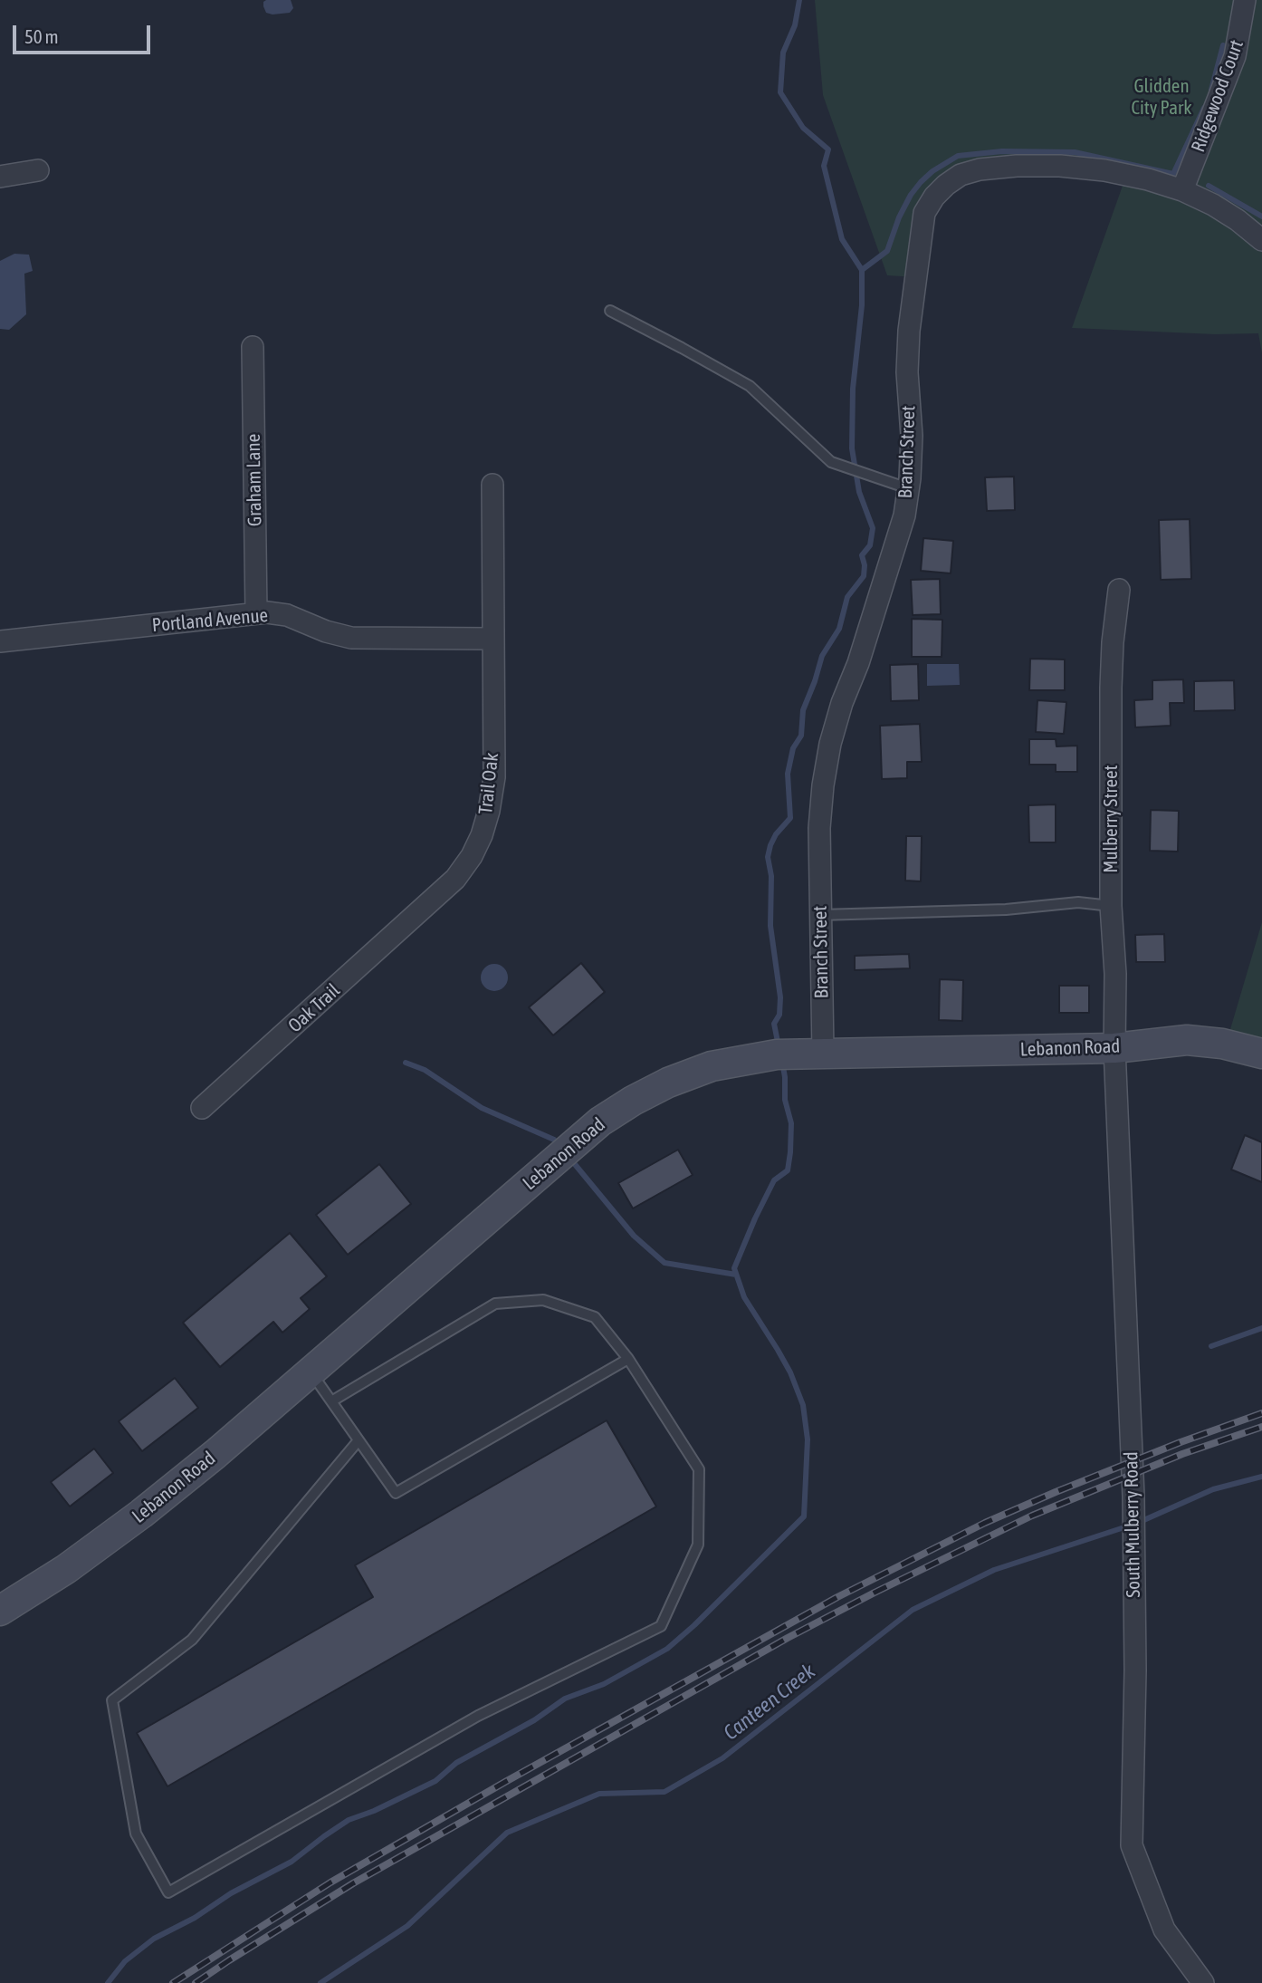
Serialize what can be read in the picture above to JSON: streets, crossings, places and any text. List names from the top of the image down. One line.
{"streets":{"street":["Ridgewood Court","Branch Street","Graham Lane","Portland Avenue","Trail Oak","Mulberry Street","Oak Trail","Lebanon Road","South Mulberry Road"]},"crossings":[["Ridgewood Court","Branch Street"],["Branch Street","Lebanon Road"],["Graham Lane","Portland Avenue"],["Portland Avenue","Trail Oak"],["Trail Oak","Oak Trail"],["Mulberry Street","Lebanon Road"],["Mulberry Street","South Mulberry Road"],["Lebanon Road","South Mulberry Road"]],"water":["Canteen Creek"],"parks":["Glidden City Park"],"scale_bar":"50 m"}
